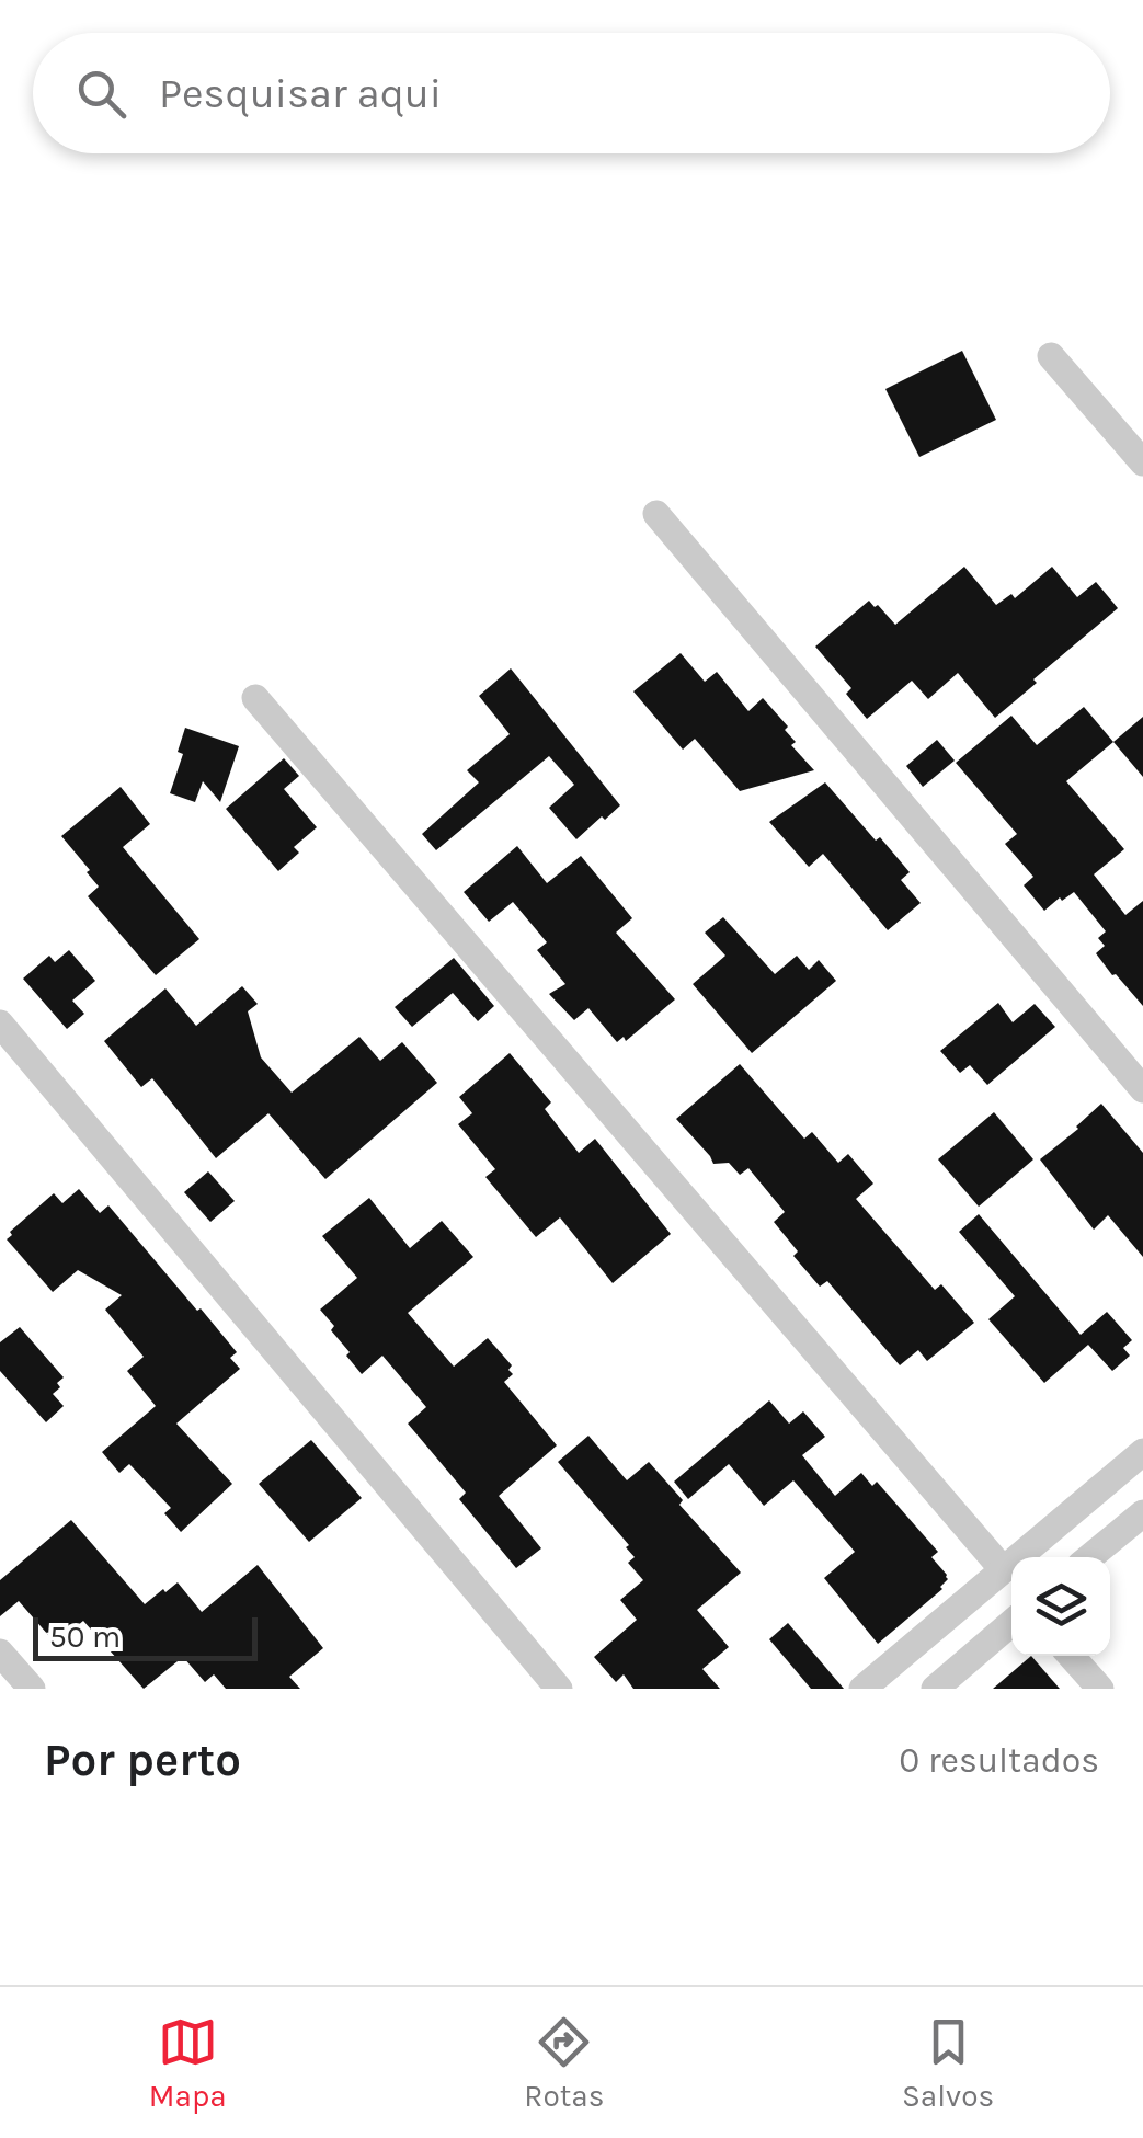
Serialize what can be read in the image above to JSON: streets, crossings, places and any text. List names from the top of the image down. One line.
{"scale_bar":"50 m","page":{"search":"Pesquisar aqui","scale":"50 m","heading":["Por perto","0 resultados"],"nav":["Mapa","Rotas","Salvos"]}}
